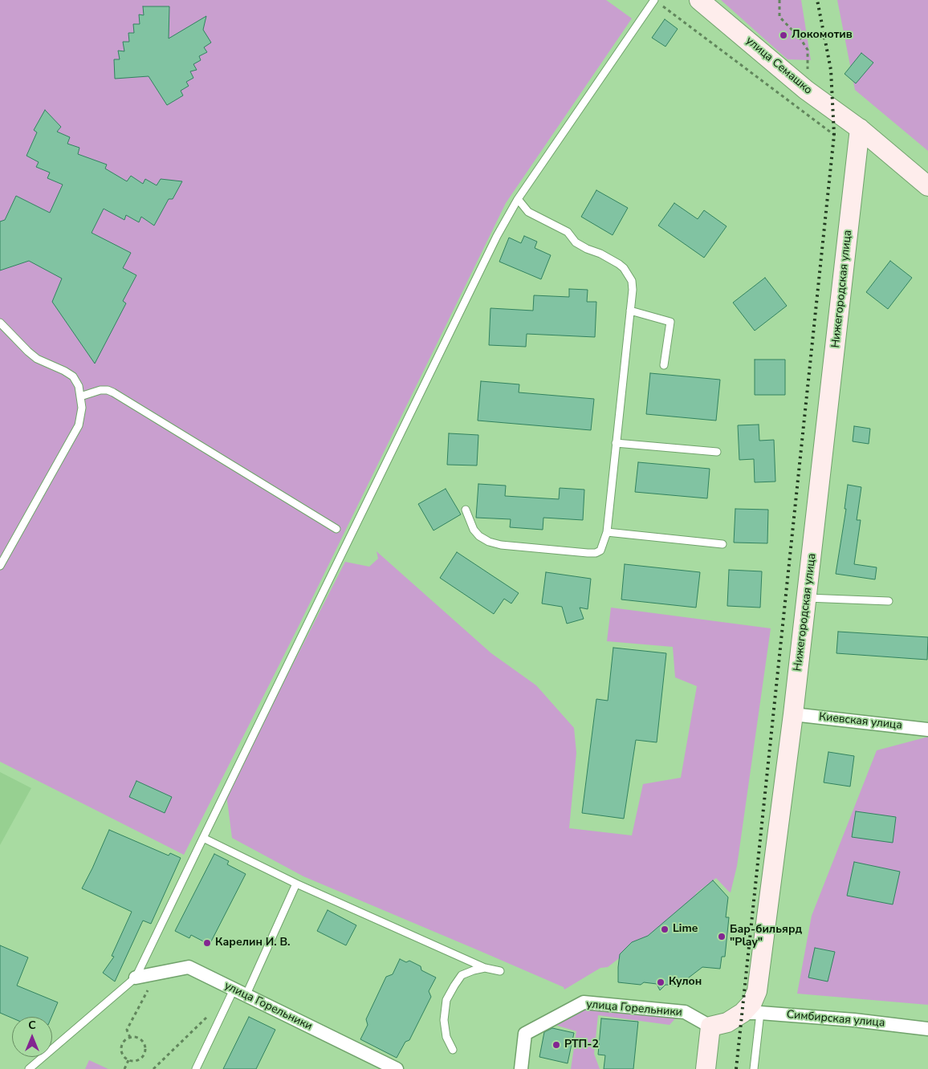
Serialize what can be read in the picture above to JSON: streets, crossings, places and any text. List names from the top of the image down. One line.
{"streets":{"street":["улица Семашко","Нижегородская улица","Киевская улица","улица Горельники","Симбирская улица"]},"crossings":[["улица Семашко","Нижегородская улица"],["Нижегородская улица","Киевская улица"],["Нижегородская улица","улица Горельники"],["Нижегородская улица","Симбирская улица"]],"places":["Локомотив","Lime","Бар-бильярд \"Play\"","Карелин И. В.","Кулон","РТП-2"],"north":"top"}
